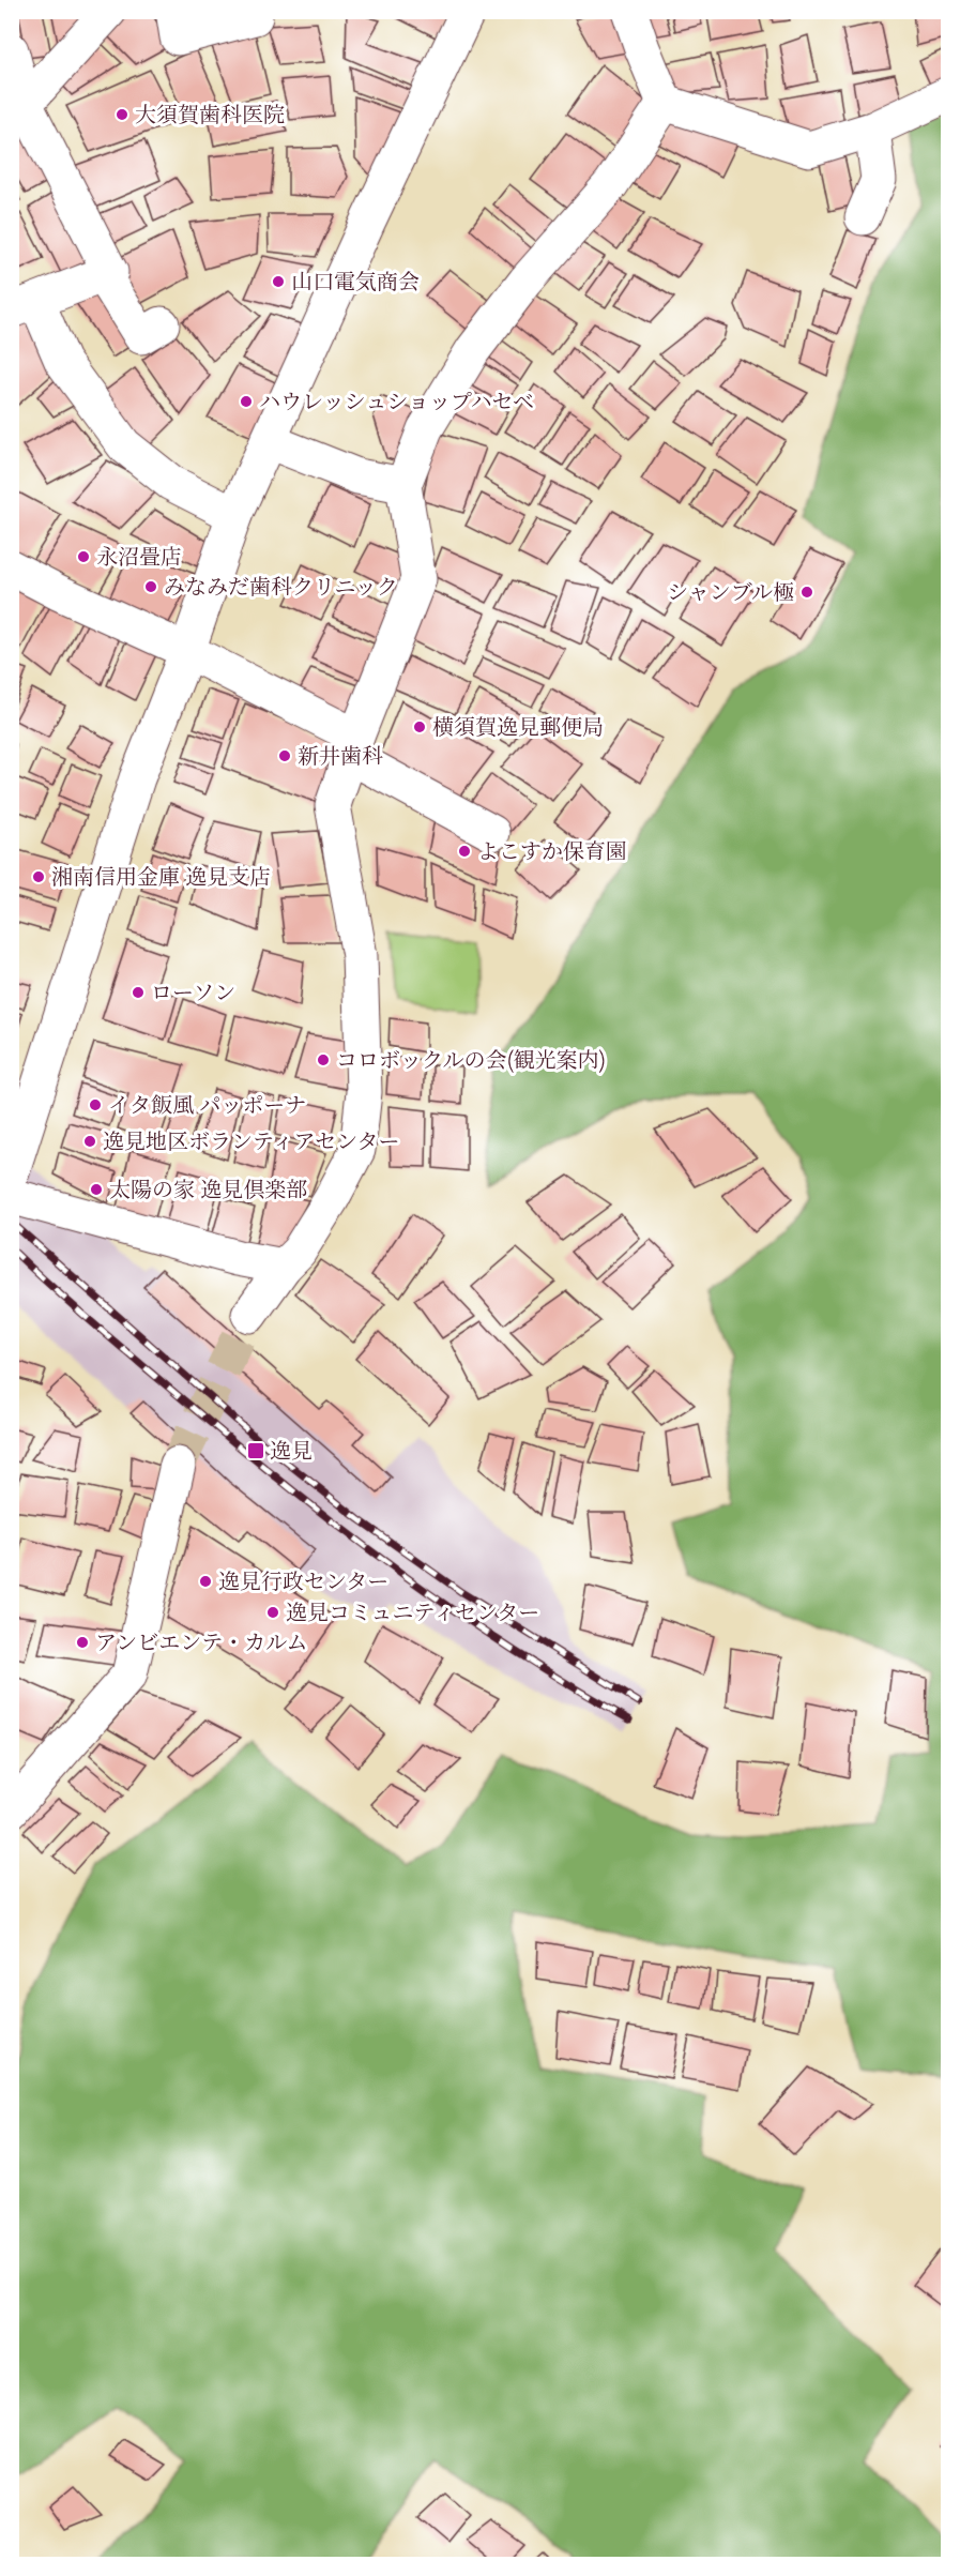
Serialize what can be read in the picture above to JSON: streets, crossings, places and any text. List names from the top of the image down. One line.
{"places":{"other":["大須賀歯科医院","山口電気商会","ハウレッシュショップハセベ","永沼畳店","みなみだ歯科クリニック","シャンブル極","横須賀逸見郵便局","新井歯科","よこすか保育園","湘南信用金庫 逸見支店","ローソン","コロボックルの会(観光案内)","イタ飯風 パッポーナ","逸見地区ボランティアセンター","太陽の家 逸見倶楽部","逸見行政センター","逸見コミュニティセンター","アンビエンテ・カルム"],"transit":["逸見"]}}
